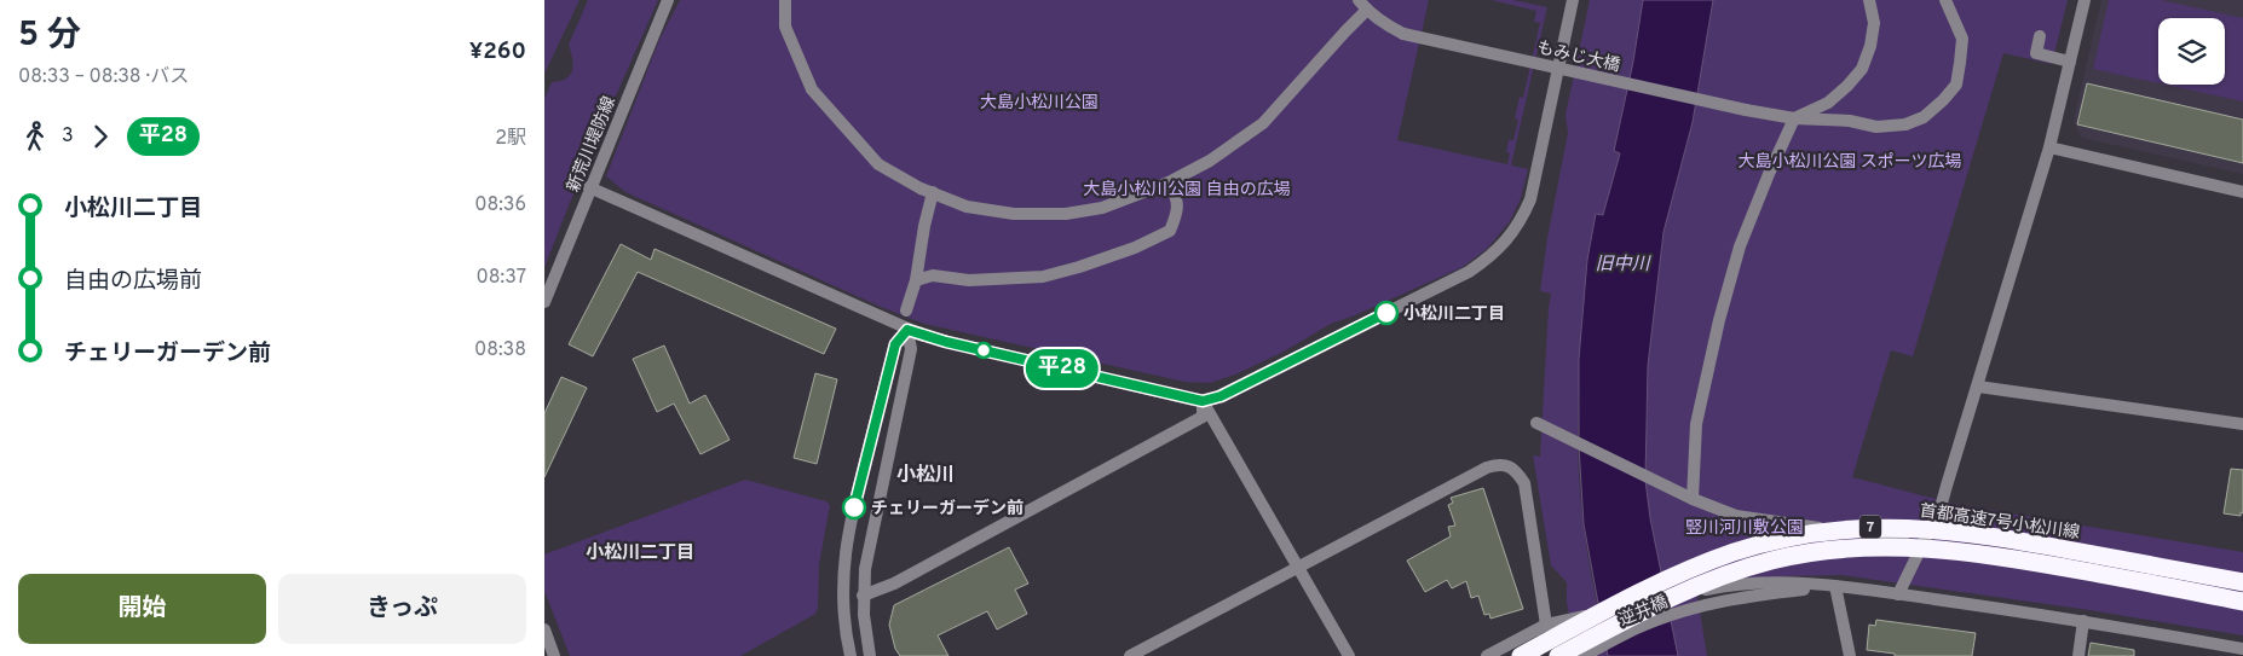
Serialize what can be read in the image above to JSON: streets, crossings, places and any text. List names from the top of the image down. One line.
{"streets":{"highway":["首都高速7号小松川線","7"],"street":["もみじ大橋","新荒川堤防線","逆井橋"]},"districts":["小松川","小松川二丁目"],"water":["旧中川"],"parks":["大島小松川公園","大島小松川公園 スポーツ広場","大島小松川公園 自由の広場","竪川河川敷公園"],"places":["小松川二丁目","チェリーガーデン前"],"lines":["bus line 平28"],"page":{"heading":["5 分","08:33 – 08:38 · バス","¥260"],"on_map":"平28","legs":["3","平28","2駅"],"list":[{"name":"小松川二丁目","value":"08:36"},{"name":"自由の広場前","value":"08:37"},{"name":"チェリーガーデン前","value":"08:38"}],"buttons":["開始","きっぷ"]}}
